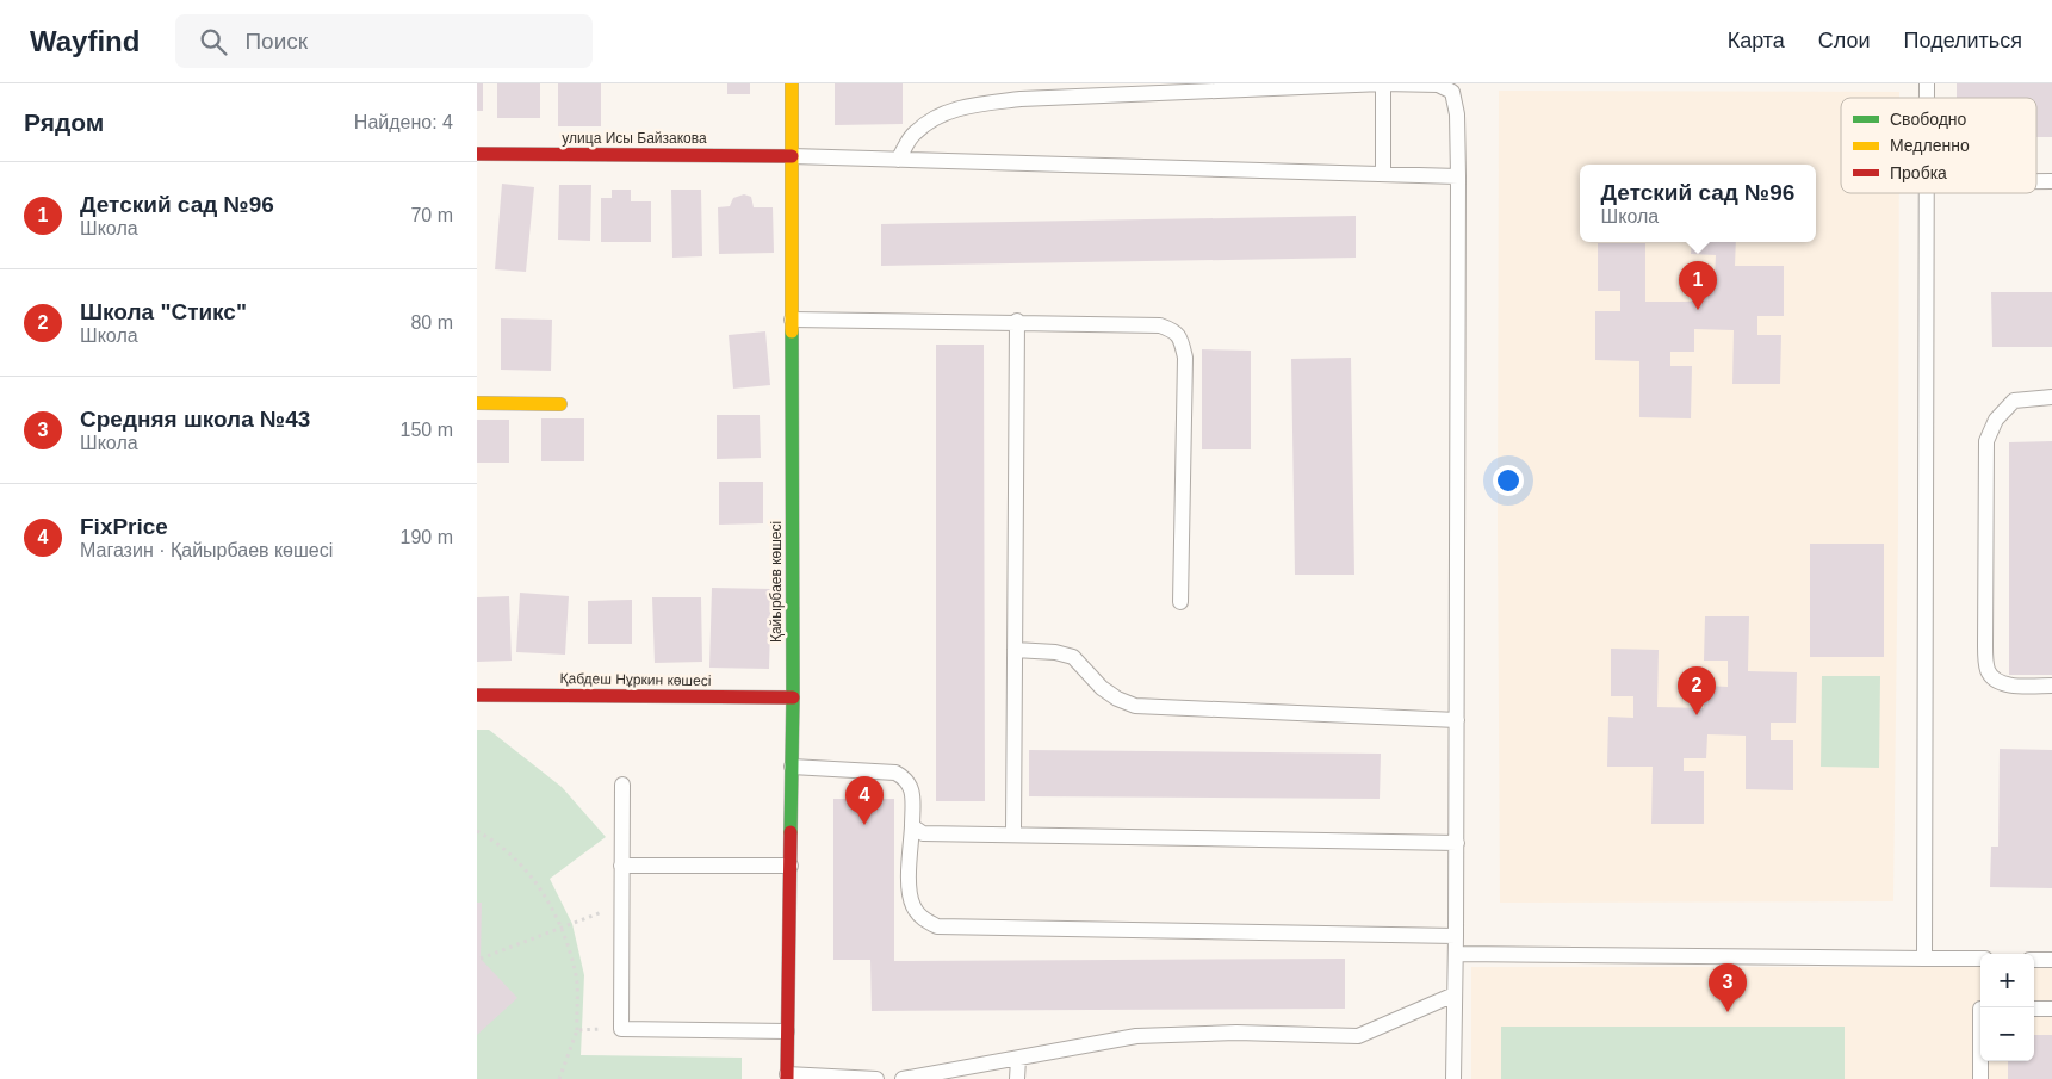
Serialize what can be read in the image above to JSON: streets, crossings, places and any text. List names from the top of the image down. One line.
{"streets":{"street":["улица Исы Байзакова","Қайырбаев көшесі","Қабдеш Нұркин көшесі"]},"crossings":[["улица Исы Байзакова","Қайырбаев көшесі"],["Қайырбаев көшесі","Қабдеш Нұркин көшесі"]],"legend":["Свободно","Медленно","Пробка"],"page":{"header":"Wayfind","search":"Поиск","nav":["Карта","Слои","Поделиться"],"heading":["Рядом","Найдено: 4"],"list":[{"mark":"1","name":"Детский сад №96","note":"Школа","value":"70 m"},{"mark":"2","name":"Школа \"Стикс\"","note":"Школа","value":"80 m"},{"mark":"3","name":"Средняя школа №43","note":"Школа","value":"150 m"},{"mark":"4","name":"FixPrice","note":"Магазин · Қайырбаев көшесі","value":"190 m"}],"popup":["Детский сад №96","Школа"],"pins":["1","2","4","3"],"map_buttons":["+","−"]}}
